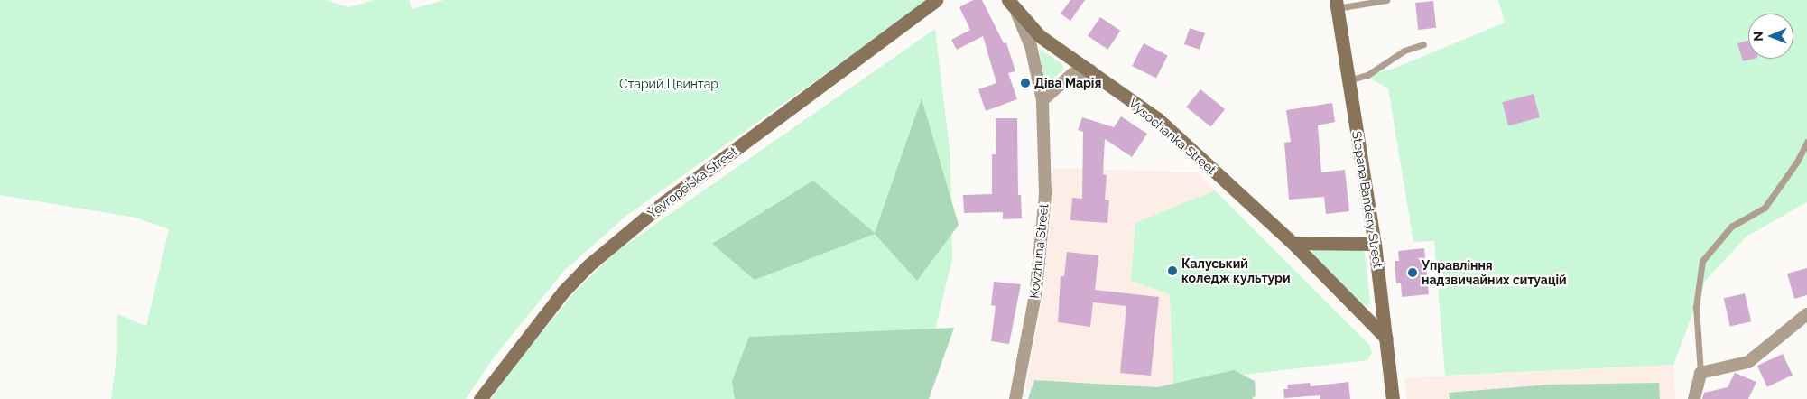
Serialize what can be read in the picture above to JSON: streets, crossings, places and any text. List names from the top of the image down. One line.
{"streets":{"street":["Vysochanka Street","Yevropeiska Street","Stepana Bandery Street","Kovzhuna Street"]},"crossings":[["Vysochanka Street","Stepana Bandery Street"],["Vysochanka Street","Kovzhuna Street"]],"parks":["Старий Цвинтар"],"places":["Діва Марія","Калуський коледж культури","Управління надзвичайних ситуацій"],"north":"left"}
